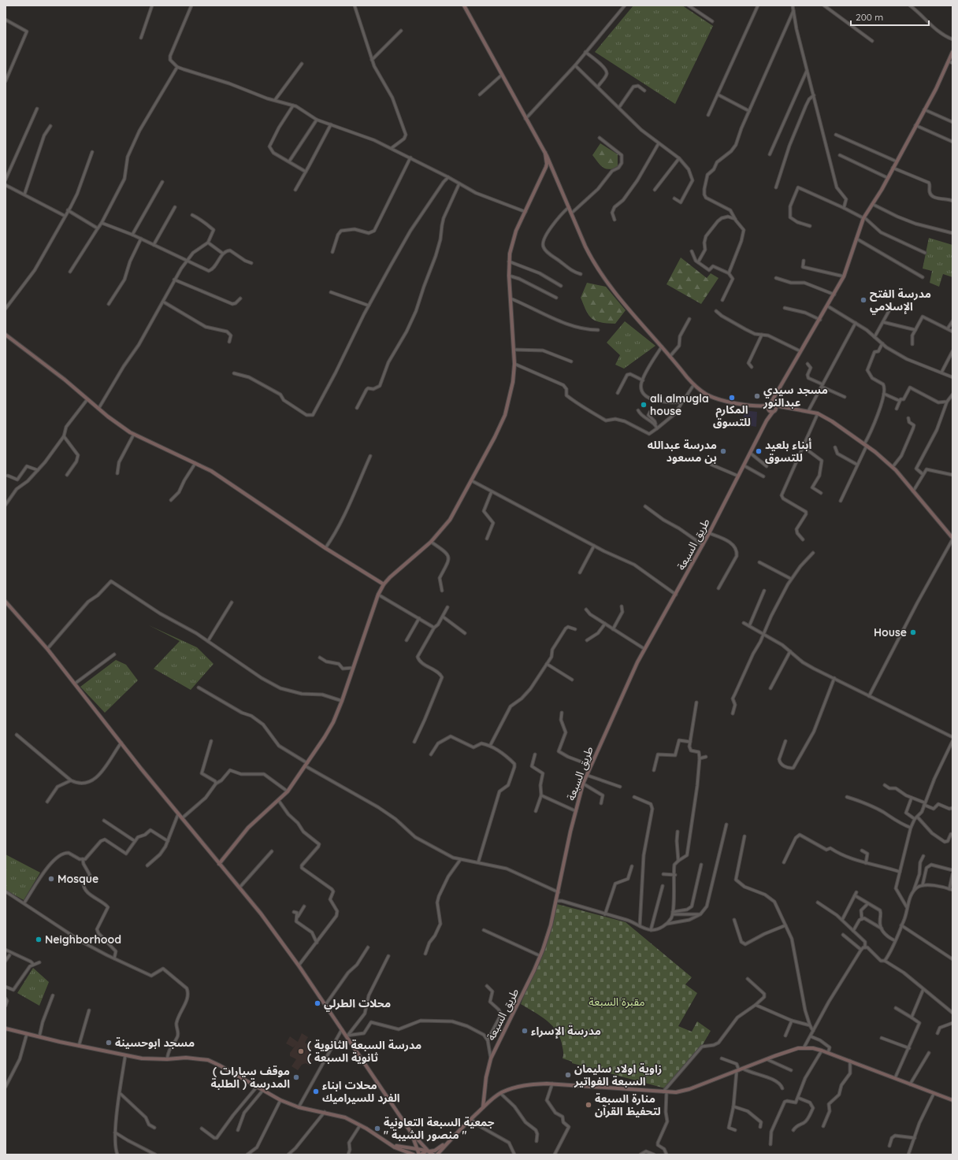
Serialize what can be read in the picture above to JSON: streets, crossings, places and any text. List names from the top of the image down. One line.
{"streets":{"street":["طريق السبعة"]},"parks":["مقبرة السبعة"],"places":["مدرسة الفتح الإسلامي","مسجد سيدي عبدالنور","المكارم للتسوق","ali almugla house","مدرسة عبدالله بن مسعود","أبناء بلعيد للتسوق","House","Mosque","Neighborhood","محلات الطرلي","مدرسة الإسراء","مسجد ابوحسينة","( مدرسة السبعة الثانوية ( ثانوية السبعة","زاوية اولاد سليمان السبعة الفواتير","( موقف سيارات المدرسة ( الطلبة","محلات ابناء الفرد للسيراميك","منارة السبعة لتحفيظ القرآن","جمعية السبعة التعاونية \" منصور الشيبة \""],"scale_bar":"200 m"}
